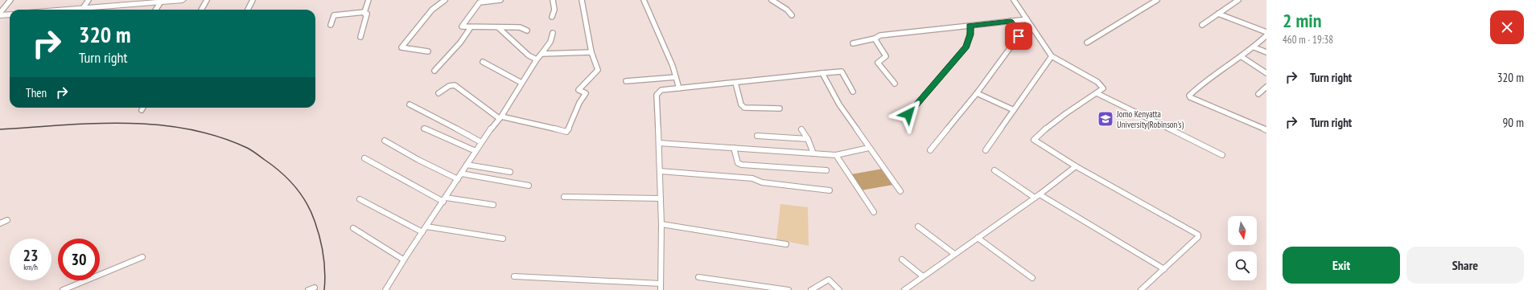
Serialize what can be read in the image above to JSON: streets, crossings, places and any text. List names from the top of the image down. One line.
{"places":{"school or university":["Jomo Kenyatta University(Robinson's)"]},"north":"bottom","page":{"heading":["2 min","460 m · 19:38"],"turn":["320 m","Turn right"],"list":[{"name":"Turn right","value":"320 m"},{"name":"Turn right","value":"90 m"}],"then":"Then","speed":"23 km/h","limit":"30","buttons":["Exit","Share"]}}
